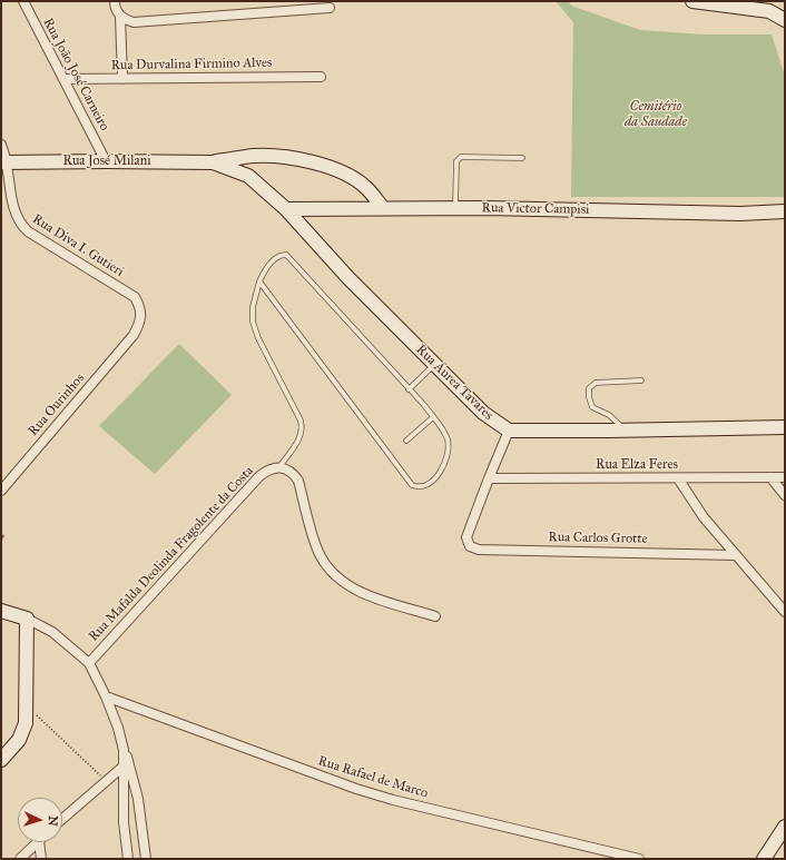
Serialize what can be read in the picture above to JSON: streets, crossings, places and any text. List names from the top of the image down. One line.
{"streets":{"street":["Rua Durvalina Firmino Alves","Rua João José Carneiro","Rua José Milani","Rua Victor Campisi","Rua Diva I. Gutieri","Rua Áurea Tavares","Rua Ourinhos","Rua Elza Feres","Rua Carlos Grotte","Rua Mafalda Deolinda Fragolente da Costa","Rua Rafael de Marco"]},"crossings":[["Rua Durvalina Firmino Alves","Rua João José Carneiro"],["Rua João José Carneiro","Rua José Milani"],["Rua José Milani","Rua Victor Campisi"],["Rua José Milani","Rua Diva I. Gutieri"],["Rua José Milani","Rua Áurea Tavares"],["Rua Victor Campisi","Rua Áurea Tavares"],["Rua Diva I. Gutieri","Rua Ourinhos"],["Rua Elza Feres","Rua Carlos Grotte"]],"parks":["Cemitério da Saudade"],"north":"right"}
